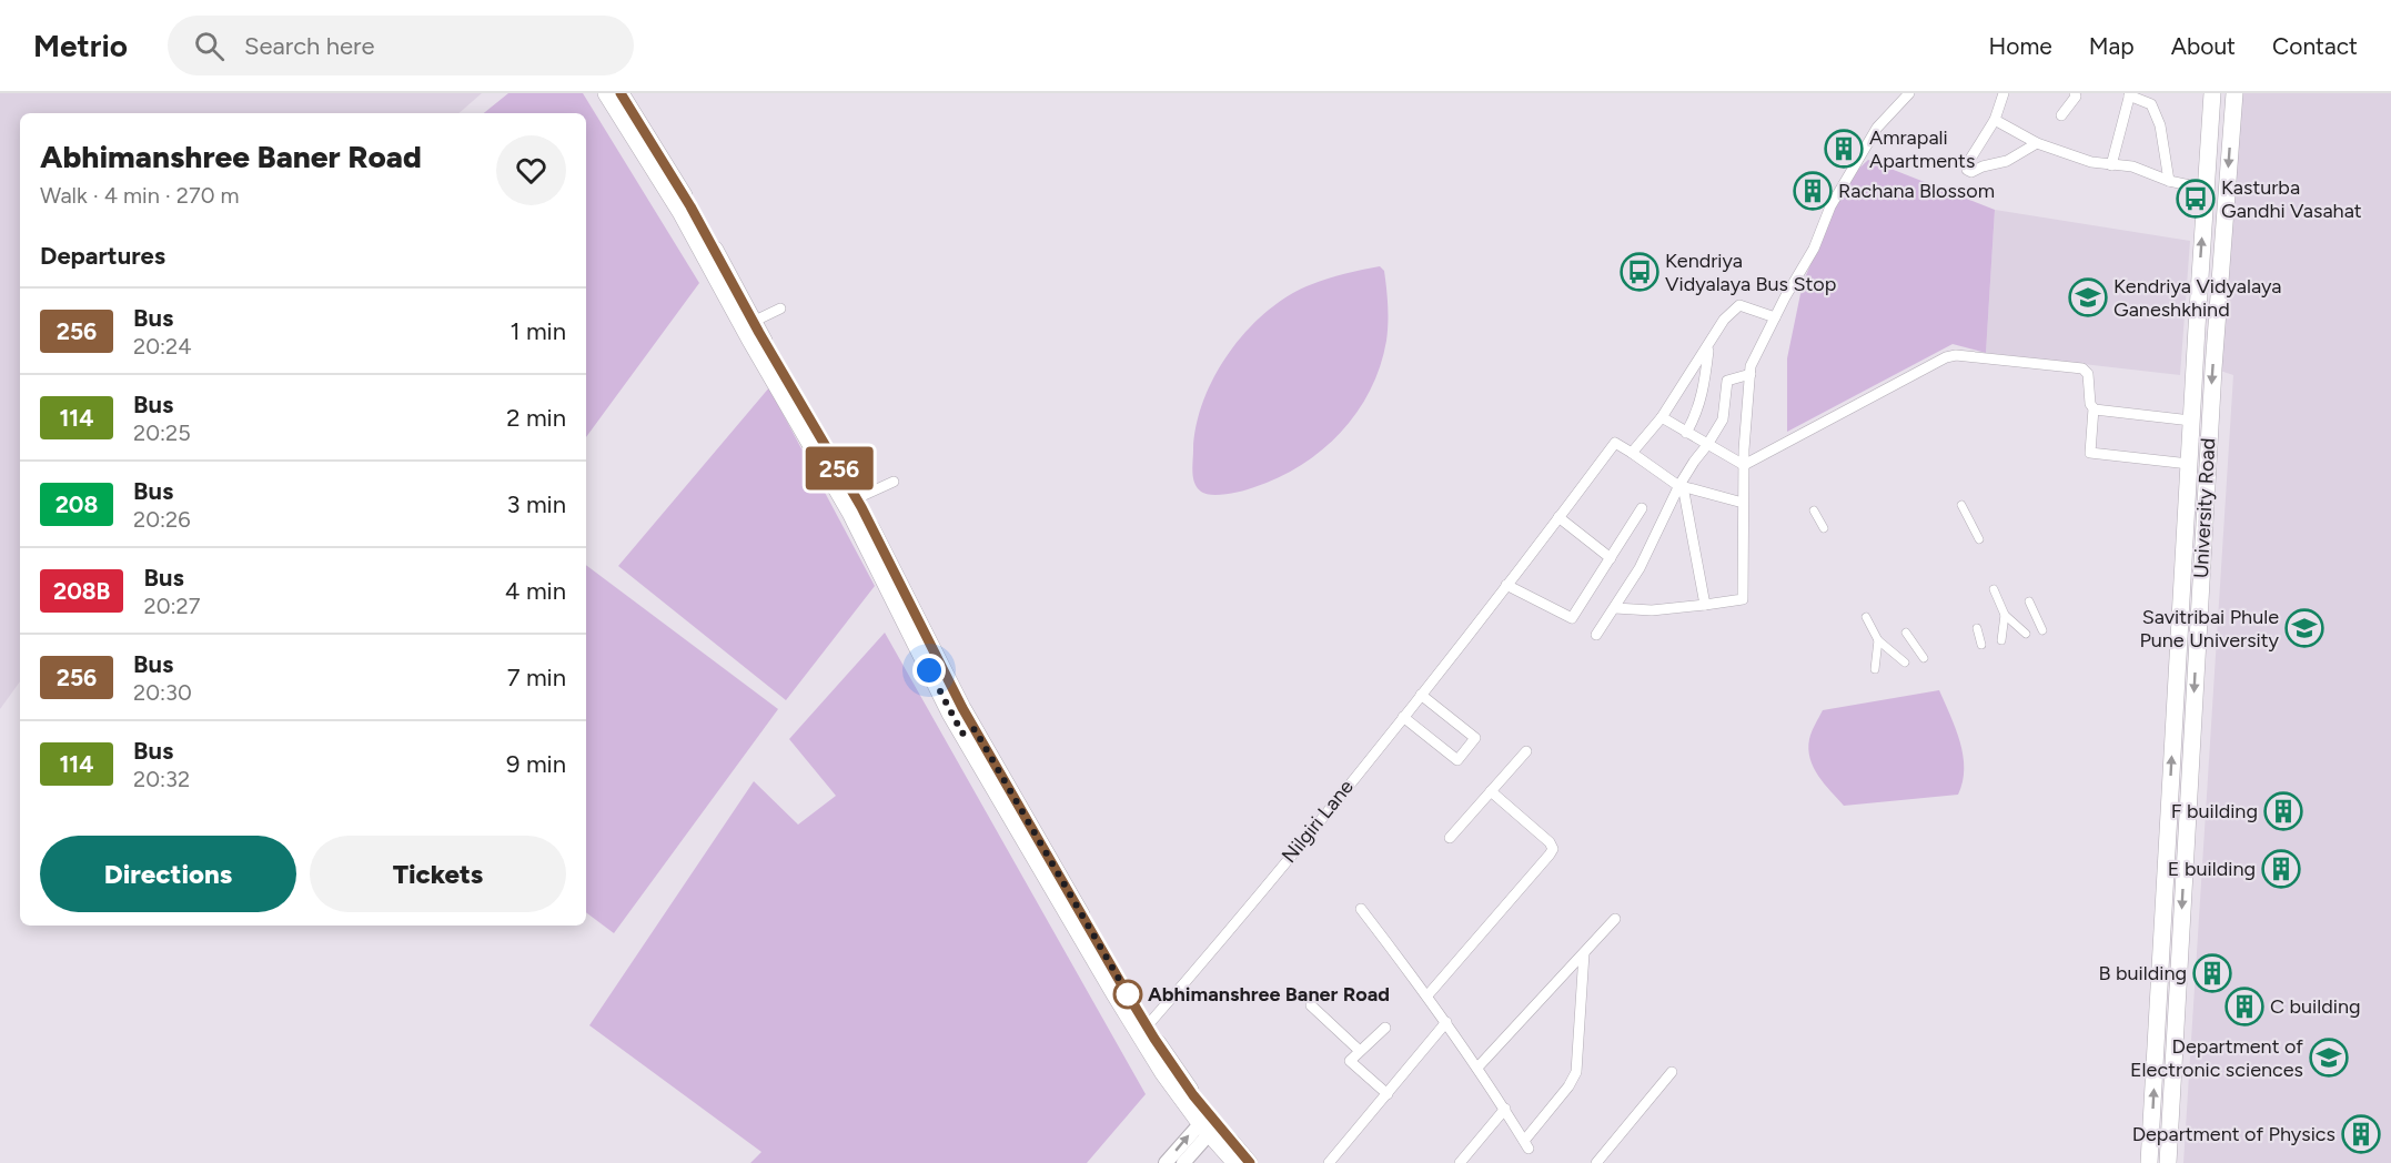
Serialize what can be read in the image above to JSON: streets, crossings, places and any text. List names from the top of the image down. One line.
{"streets":{"main road":["University Road"],"street":["Nilgiri Lane"]},"places":{"building":["Amrapali Apartments","Rachana Blossom","F building","E building","B building","C building","Department of Physics"],"bus stop":["Kasturba Gandhi Vasahat","Kendriya Vidyalaya Bus Stop"],"school or university":["Kendriya Vidyalaya Ganeshkhind","Savitribai Phule Pune University","Department of Electronic sciences"],"other":["Abhimanshree Baner Road"]},"lines":["bus line 256"],"page":{"header":"Metrio","search":"Search here","nav":["Home","Map","About","Contact"],"on_map":"256","heading":[["Abhimanshree Baner Road","Walk · 4 min · 270 m"],"Departures"],"list":[{"mark":"256","name":"Bus","note":"20:24","value":"1 min"},{"mark":"114","name":"Bus","note":"20:25","value":"2 min"},{"mark":"208","name":"Bus","note":"20:26","value":"3 min"},{"mark":"208B","name":"Bus","note":"20:27","value":"4 min"},{"mark":"256","name":"Bus","note":"20:30","value":"7 min"},{"mark":"114","name":"Bus","note":"20:32","value":"9 min"}],"buttons":["Directions","Tickets"]}}
